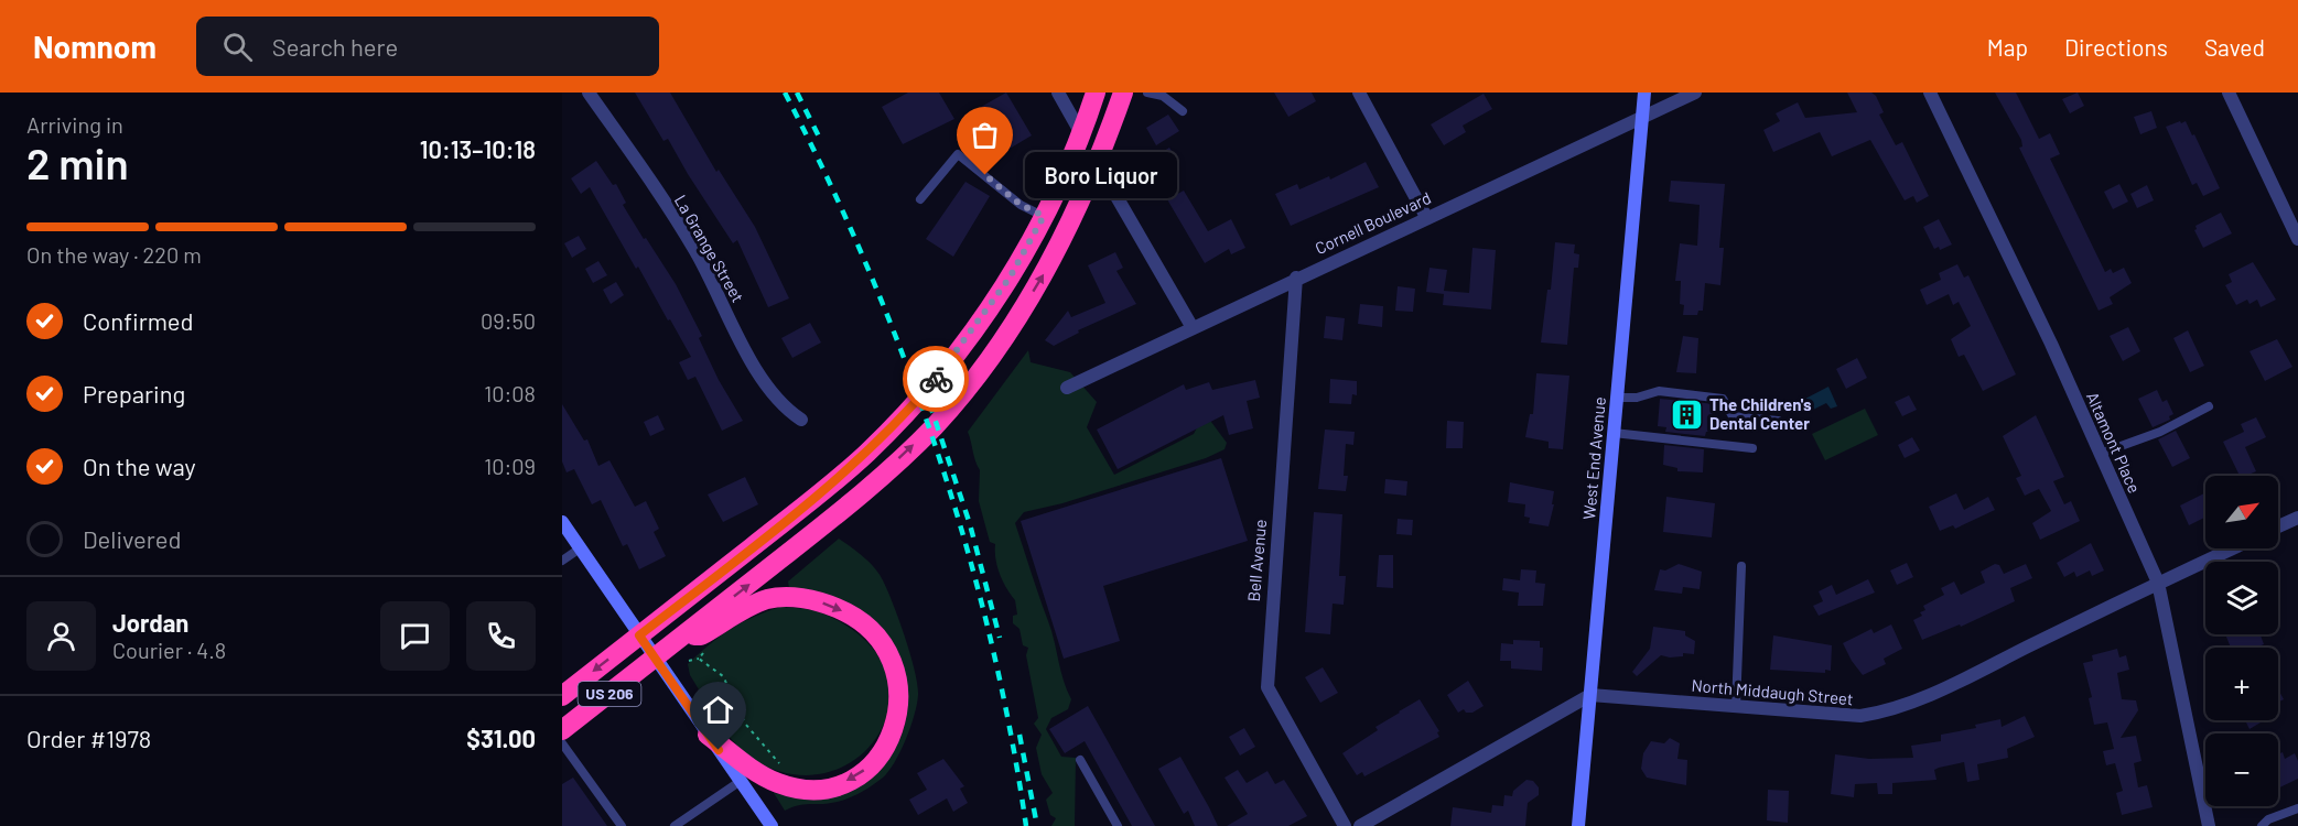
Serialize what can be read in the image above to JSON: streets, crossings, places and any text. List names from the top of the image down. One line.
{"streets":{"highway":["US 206"],"street":["Cornell Boulevard","La Grange Street","Altamont Place","West End Avenue","Bell Avenue","North Middaugh Street"]},"crossings":[["Cornell Boulevard","West End Avenue"],["Cornell Boulevard","Bell Avenue"],["Altamont Place","North Middaugh Street"],["West End Avenue","North Middaugh Street"]],"places":{"other":["Boro Liquor"],"building":["The Children's Dental Center"]},"north":"top right","page":{"header":"Nomnom","search":"Search here","nav":["Map","Directions","Saved"],"heading":["2 min","Arriving in","10:13–10:18"],"panel":["Jordan","Courier · 4.8","Order #1978","$31.00"],"bubble":"Boro Liquor","bar":"On the way · 220 m","list":[["Confirmed","09:50"],["Preparing","10:08"],["On the way","10:09"],"Delivered"],"map_buttons":["+","−"]}}
